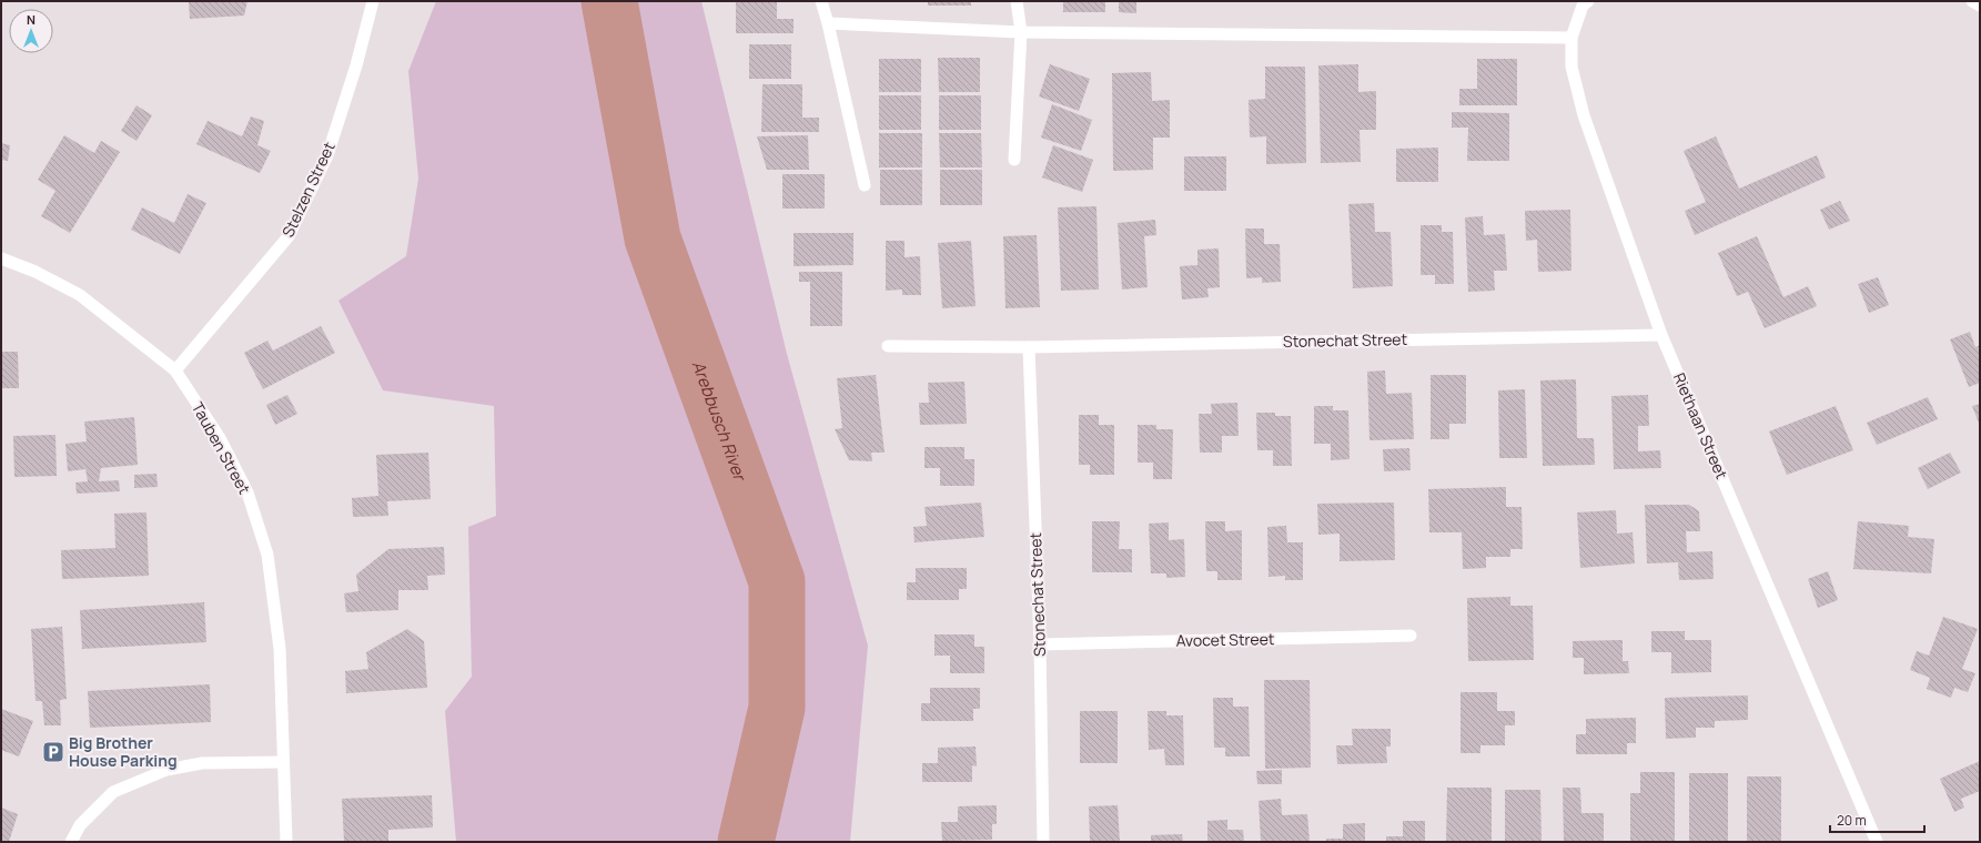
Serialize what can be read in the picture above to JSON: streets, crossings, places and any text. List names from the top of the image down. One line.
{"streets":{"street":["Stelzen Street","Stonechat Street","Riethaan Street","Tauben Street","Avocet Street"]},"crossings":[["Stelzen Street","Tauben Street"],["Stonechat Street","Riethaan Street"],["Stonechat Street","Avocet Street"]],"water":["Arebbusch River"],"places":{"parking":["Big Brother House Parking"]},"scale_bar":"20 m","north":"top"}
